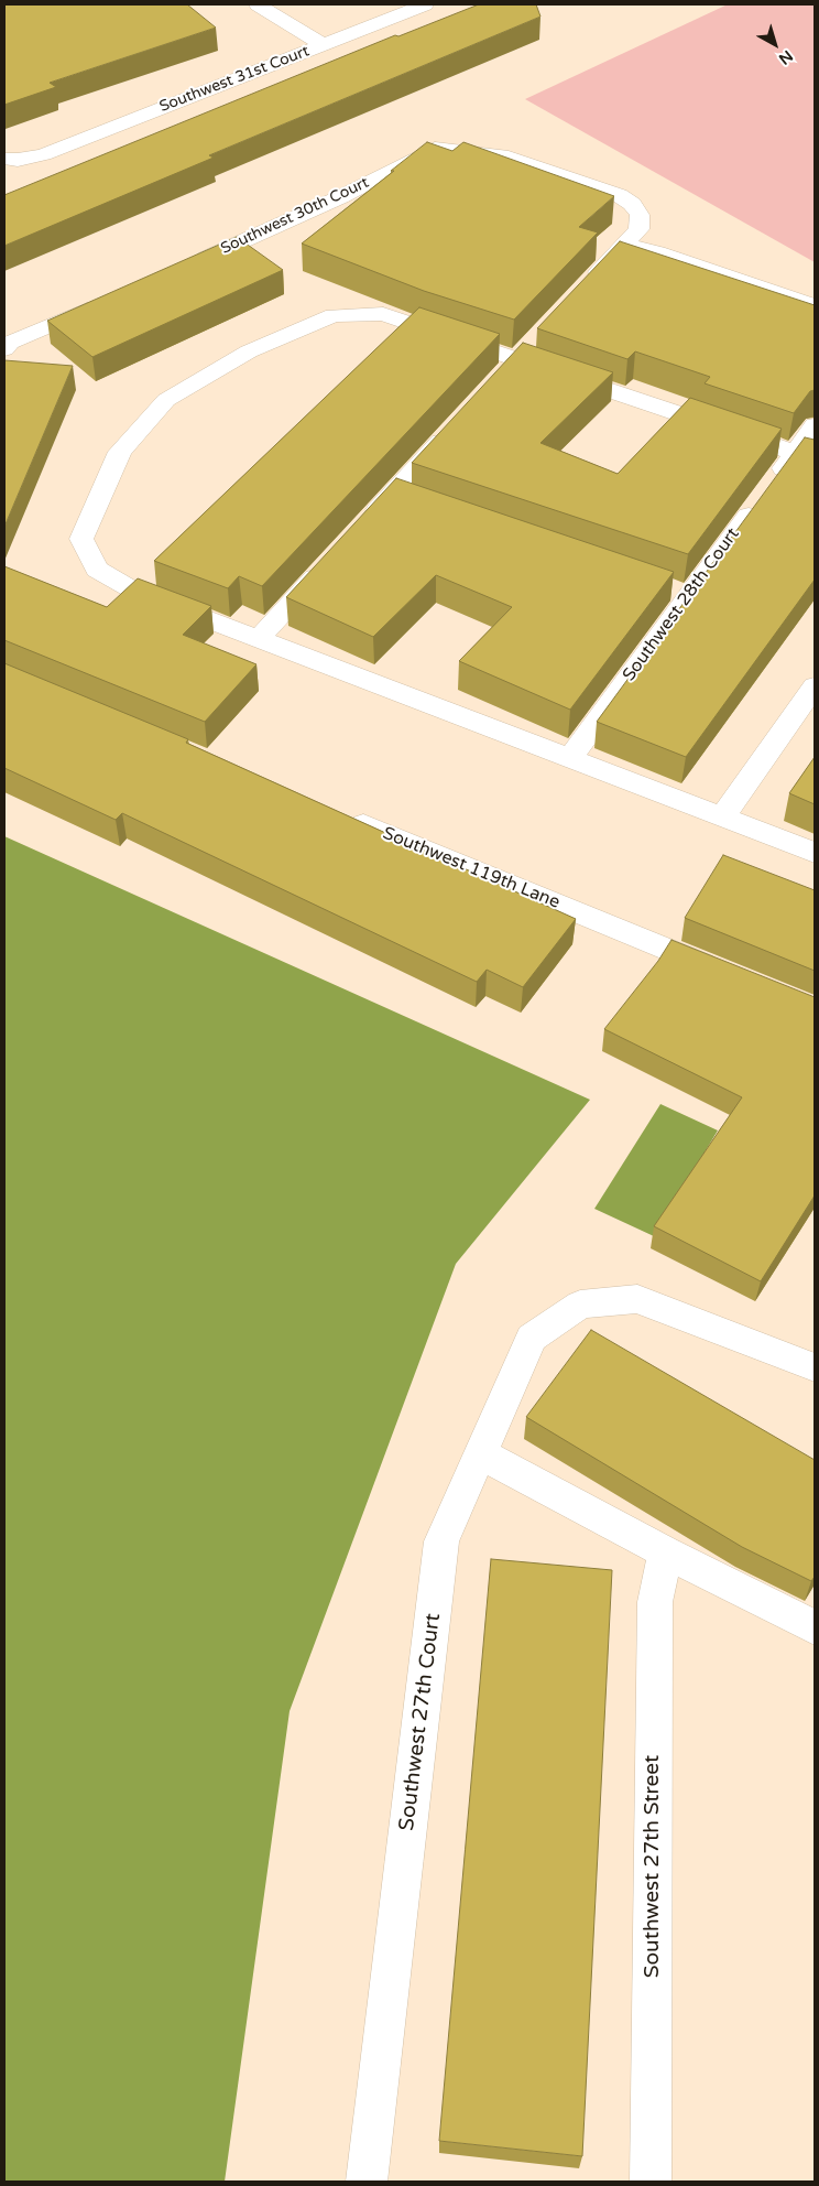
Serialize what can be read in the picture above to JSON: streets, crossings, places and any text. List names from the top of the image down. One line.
{"streets":{"street":["Southwest 31st Court","Southwest 30th Court","Southwest 28th Court","Southwest 119th Lane","Southwest 27th Court","Southwest 27th Street"]},"north":"bottom right"}
